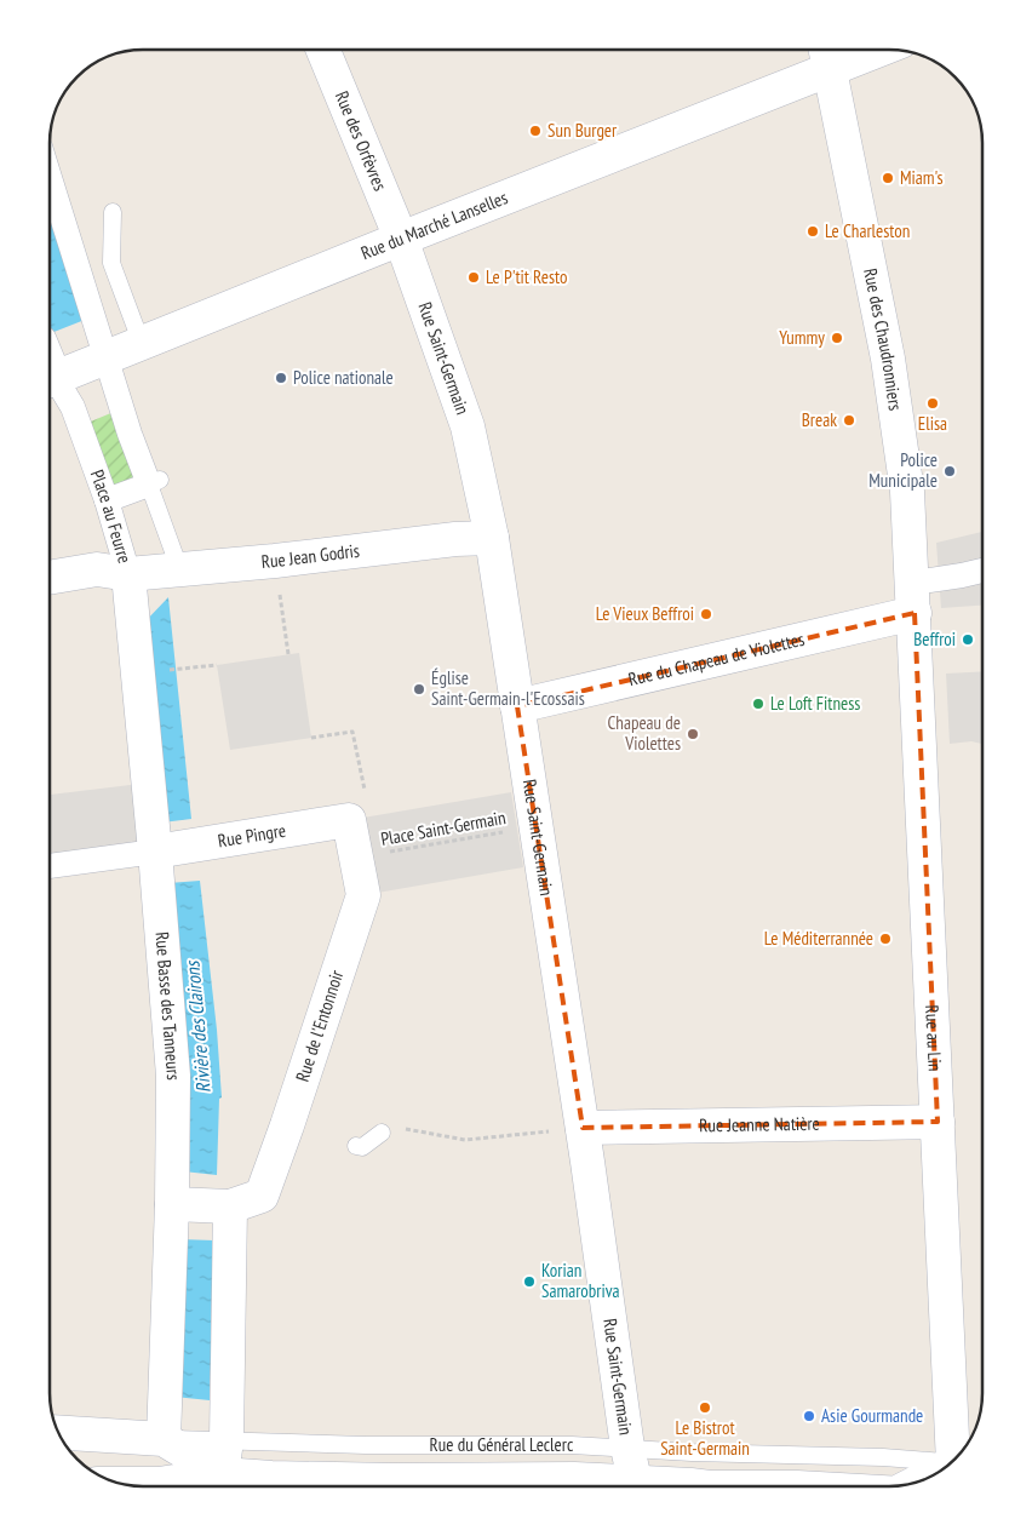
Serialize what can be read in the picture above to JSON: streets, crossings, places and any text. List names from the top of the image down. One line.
{"streets":{"street":["Rue des Orfèvres","Rue du Marché Lanselles","Rue des Chaudronniers","Rue Saint-Germain","Place au Feurre","Rue Jean Godris","Rue du Chapeau de Violettes","Rue Pingre","Rue Basse des Tanneurs","Rue de l'Entonnoir","Rue au Lin","Rue Jeanne Natière","Rue du Général Leclerc"],"path":["Place Saint-Germain"]},"crossings":[["Rue des Orfèvres","Rue du Marché Lanselles"],["Rue des Orfèvres","Rue Saint-Germain"],["Rue du Marché Lanselles","Rue des Chaudronniers"],["Rue du Marché Lanselles","Rue Saint-Germain"],["Rue des Chaudronniers","Rue du Chapeau de Violettes"],["Rue des Chaudronniers","Rue au Lin"],["Rue Saint-Germain","Rue Jean Godris"],["Rue Saint-Germain","Rue du Chapeau de Violettes"],["Rue Saint-Germain","Place Saint-Germain"],["Rue Saint-Germain","Rue Jeanne Natière"],["Rue Saint-Germain","Rue du Général Leclerc"],["Place au Feurre","Rue Jean Godris"],["Place au Feurre","Rue Basse des Tanneurs"],["Rue Jean Godris","Rue Basse des Tanneurs"],["Rue du Chapeau de Violettes","Rue au Lin"],["Place Saint-Germain","Rue de l'Entonnoir"],["Rue Pingre","Rue Basse des Tanneurs"],["Rue Pingre","Rue de l'Entonnoir"],["Rue Basse des Tanneurs","Rue du Général Leclerc"],["Rue au Lin","Rue Jeanne Natière"]],"water":["Rivière des Clairons"],"places":["Sun Burger","Miam's","Le Charleston","Le P'tit Resto","Yummy","Police nationale","Elisa","Break","Police Municipale","Le Vieux Beffroi","Beffroi","Église Saint-Germain-l'Ecossais","Le Loft Fitness","Chapeau de Violettes","Le Méditerrannée","Korian Samarobriva","Le Bistrot Saint-Germain","Asie Gourmande"]}
